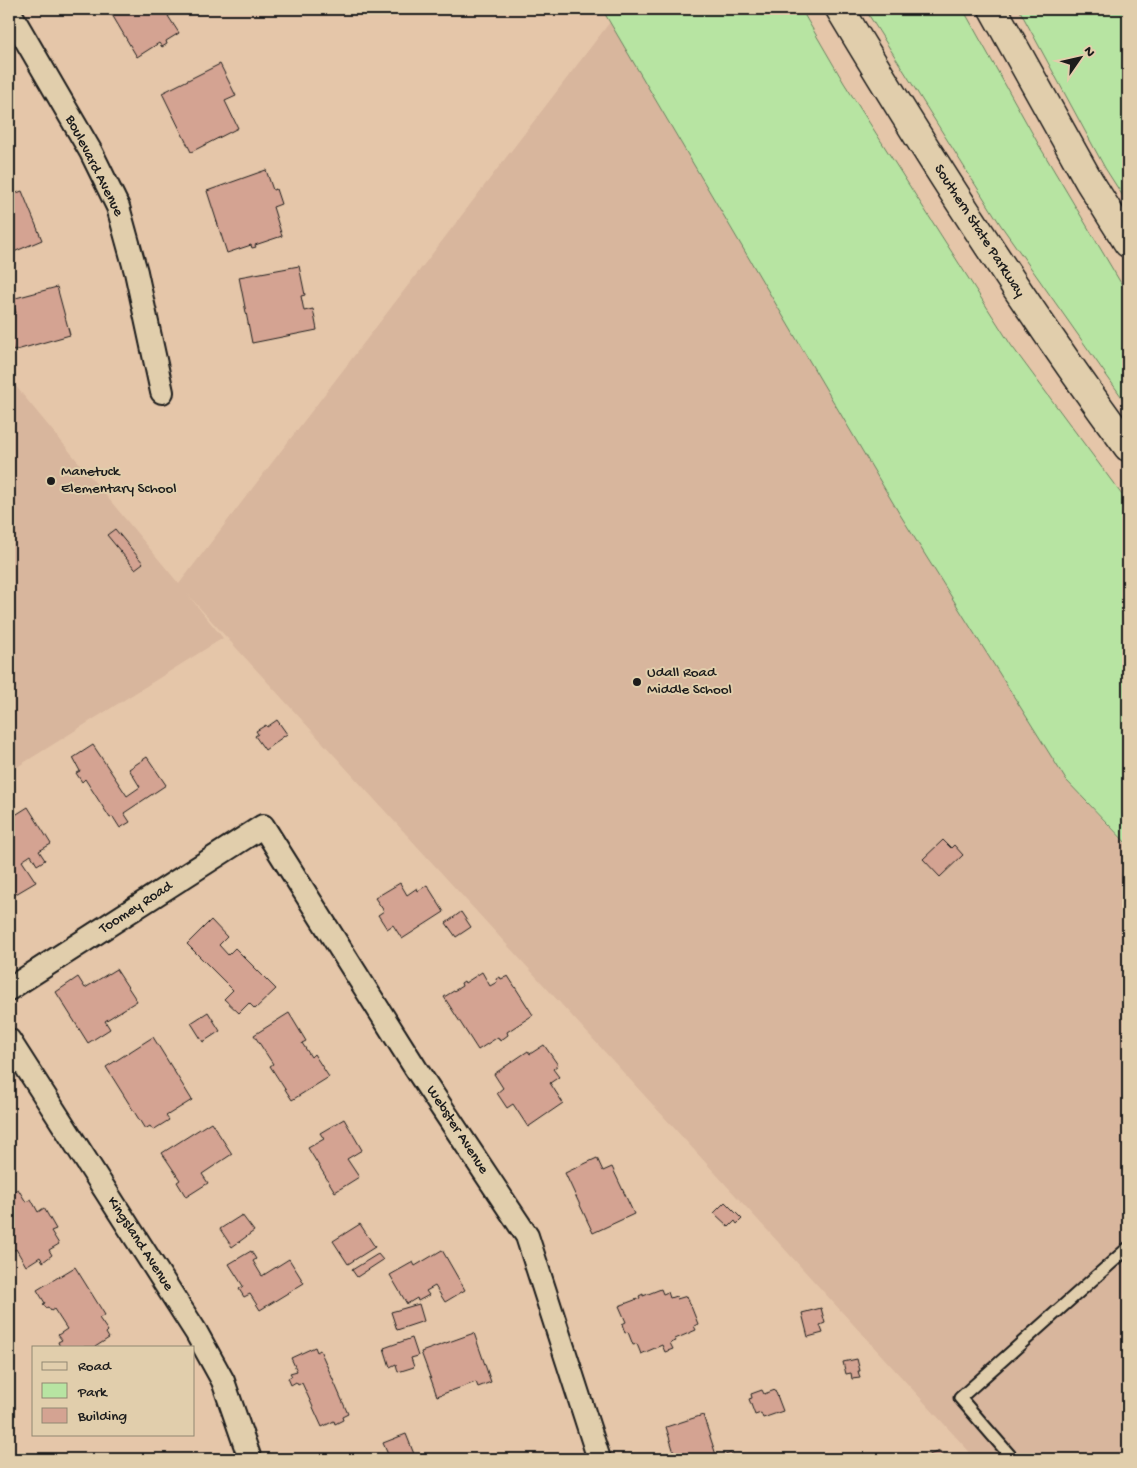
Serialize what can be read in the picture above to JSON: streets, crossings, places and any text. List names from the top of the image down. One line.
{"streets":{"highway":["Southern State Parkway"],"street":["Boulevard Avenue","Toomey Road","Webster Avenue","Kingsland Avenue"]},"crossings":[["Toomey Road","Webster Avenue"]],"places":["Manetuck Elementary School","Udall Road Middle School"],"legend":["Road","Park","Building"],"north":"top right"}
